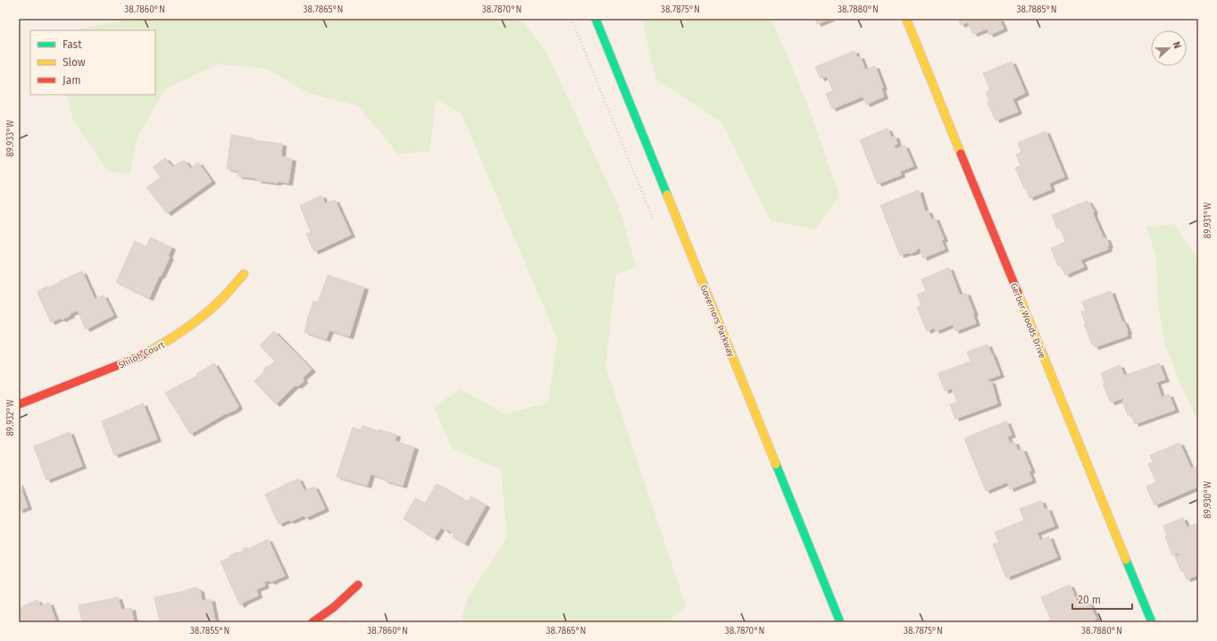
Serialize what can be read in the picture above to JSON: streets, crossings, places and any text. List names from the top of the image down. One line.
{"streets":{"street":["Governors Parkway","Gerber Woods Drive","Shiloh Court"]},"legend":["Fast","Slow","Jam"],"scale_bar":"20 m","north":"right","coordinates":["38.7860°N","38.7865°N","38.7870°N","38.7875°N","38.7880°N","38.7885°N","89.933°W","89.931°W","89.932°W","89.930°W","38.7855°N"]}
